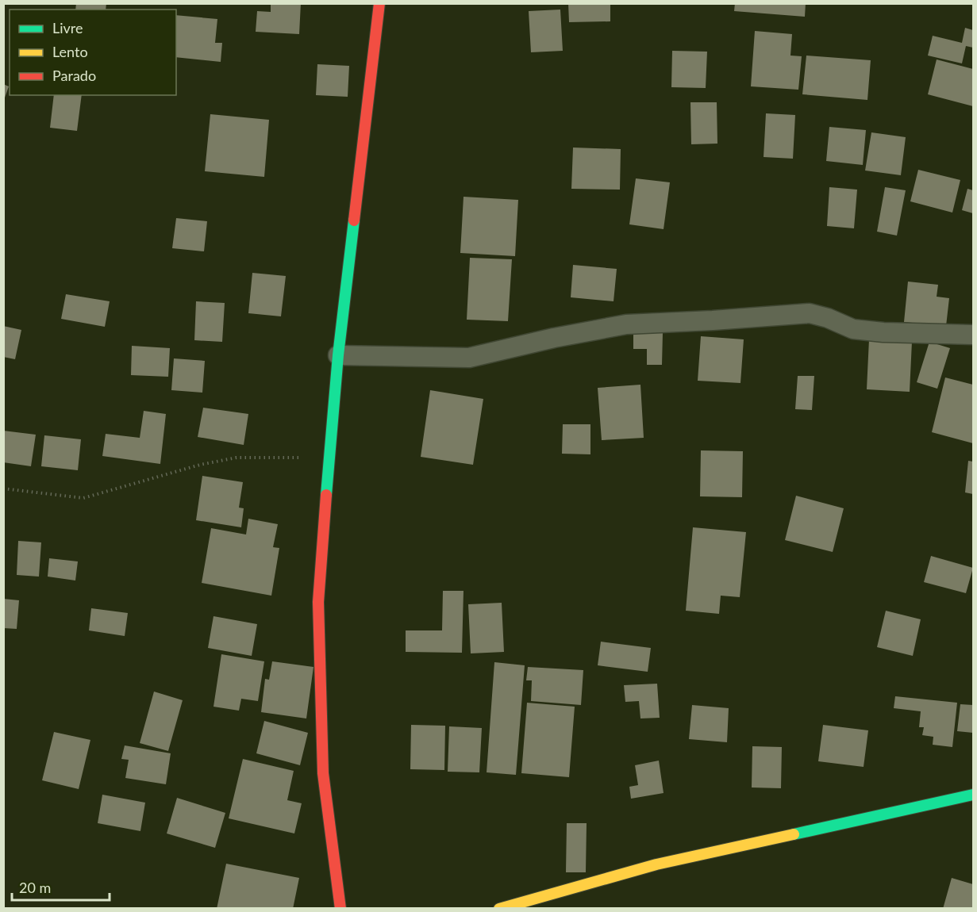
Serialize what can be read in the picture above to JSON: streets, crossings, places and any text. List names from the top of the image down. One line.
{"legend":["Livre","Lento","Parado"],"scale_bar":"20 m"}
